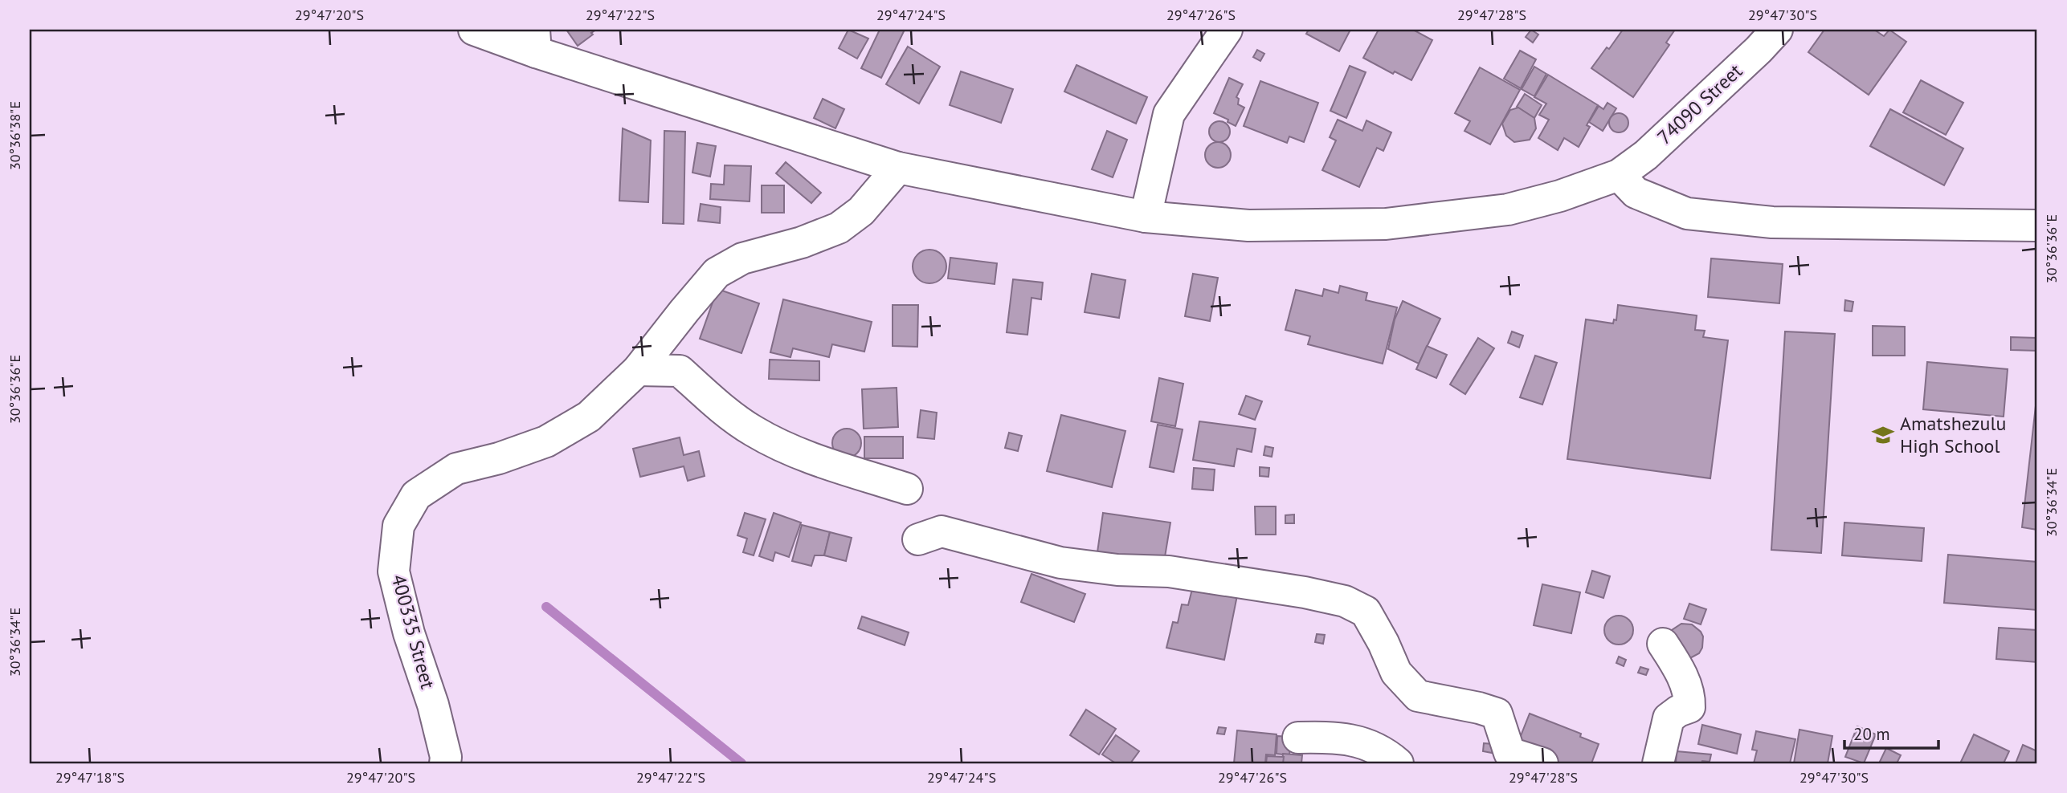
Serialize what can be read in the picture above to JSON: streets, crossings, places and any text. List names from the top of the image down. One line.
{"streets":{"street":["74090 Street","400335 Street"]},"crossings":[["74090 Street","400335 Street"]],"places":{"school or university":["Amatshezulu High School"]},"scale_bar":"20 m","coordinates":["29°47'20\"S","29°47'22\"S","29°47'24\"S","29°47'26\"S","29°47'28\"S","29°47'30\"S","30°36'38\"E","30°36'36\"E","30°36'34\"E","29°47'18\"S"]}
